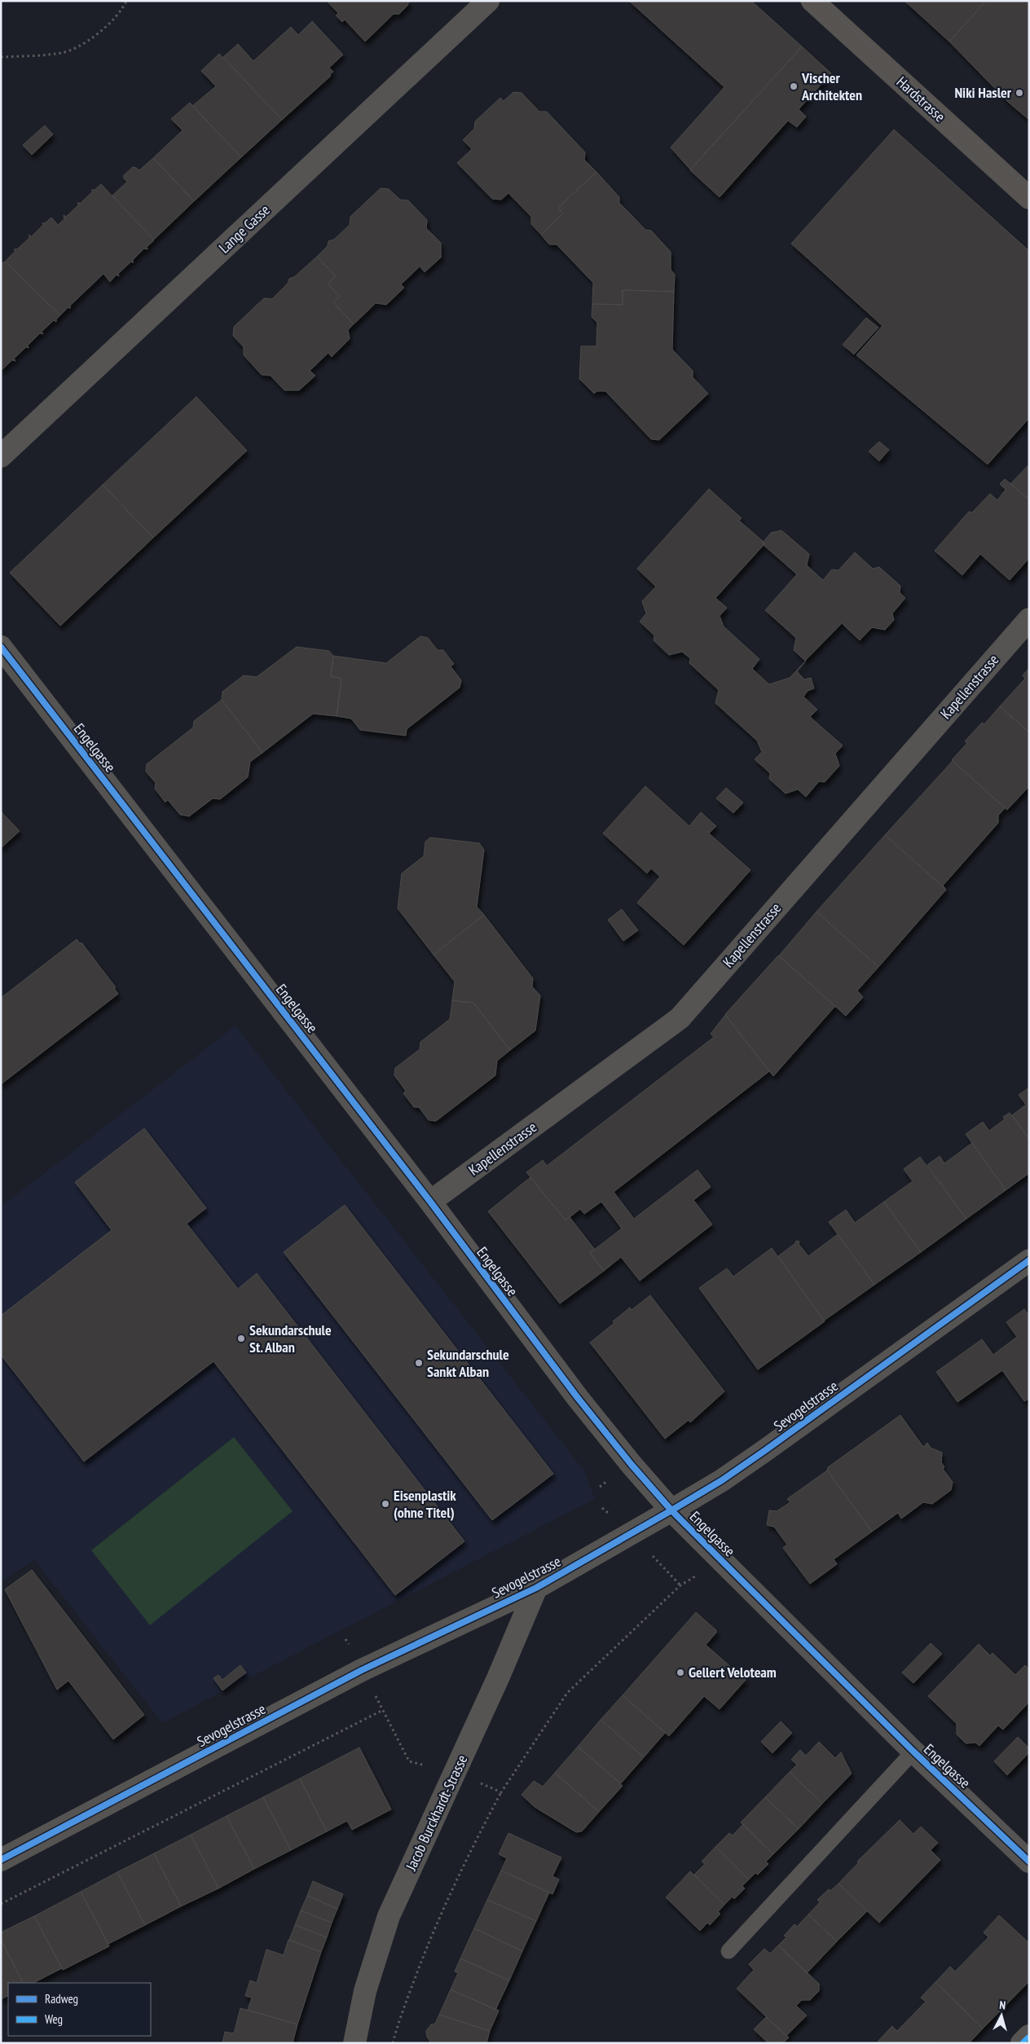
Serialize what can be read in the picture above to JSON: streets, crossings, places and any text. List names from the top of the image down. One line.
{"streets":{"street":["Hardstrasse","Lange Gasse","Kapellenstrasse","Engelgasse","Sevogelstrasse","Jacob Burckhardt-Strasse"]},"crossings":[["Kapellenstrasse","Engelgasse"],["Engelgasse","Sevogelstrasse"],["Sevogelstrasse","Jacob Burckhardt-Strasse"]],"places":["Vischer Architekten","Niki Hasler","Sekundarschule St. Alban","Sekundarschule Sankt Alban","Eisenplastik (ohne Titel)","Gellert Veloteam"],"legend":["Radweg","Weg"],"north":"top"}
